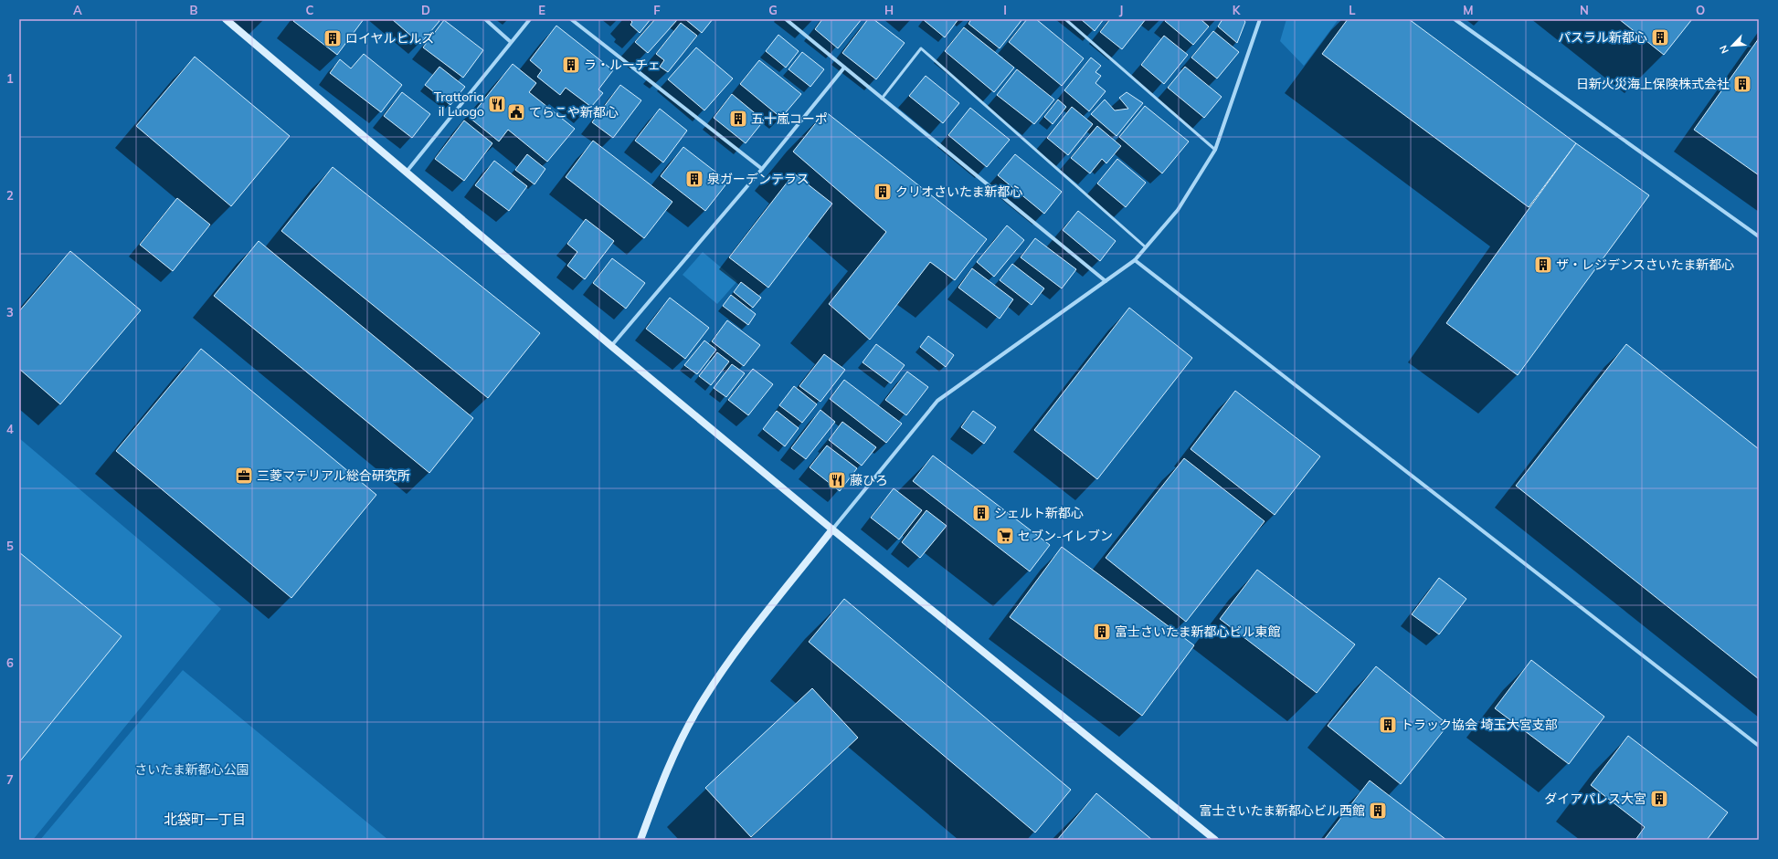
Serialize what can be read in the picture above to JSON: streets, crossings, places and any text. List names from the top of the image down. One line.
{"districts":["北袋町一丁目"],"parks":["さいたま新都心公園"],"places":{"building":["パスラル新都心","ロイヤルヒルズ","ラ・ルーチェ","日新火災海上保険株式会社","五十嵐コーポ","泉ガーデンテラス","クリオさいたま新都心","ザ・レジデンスさいたま新都心","シェルト新都心","富士さいたま新都心ビル東館","トラック協会 埼玉大宮支部","ダイアパレス大宮","富士さいたま新都心ビル西館"],"restaurant":["Trattoria il Luogo","藤ひろ"],"public building":["てらこや新都心"],"office":["三菱マテリアル総合研究所"],"supermarket":["セブン-イレブン"]},"north":"bottom left","grid":{"columns":["A","B","C","D","E","F","G","H","I","J","K","L","M","N","O"],"rows":["1","2","3","4","5","6","7"]}}
